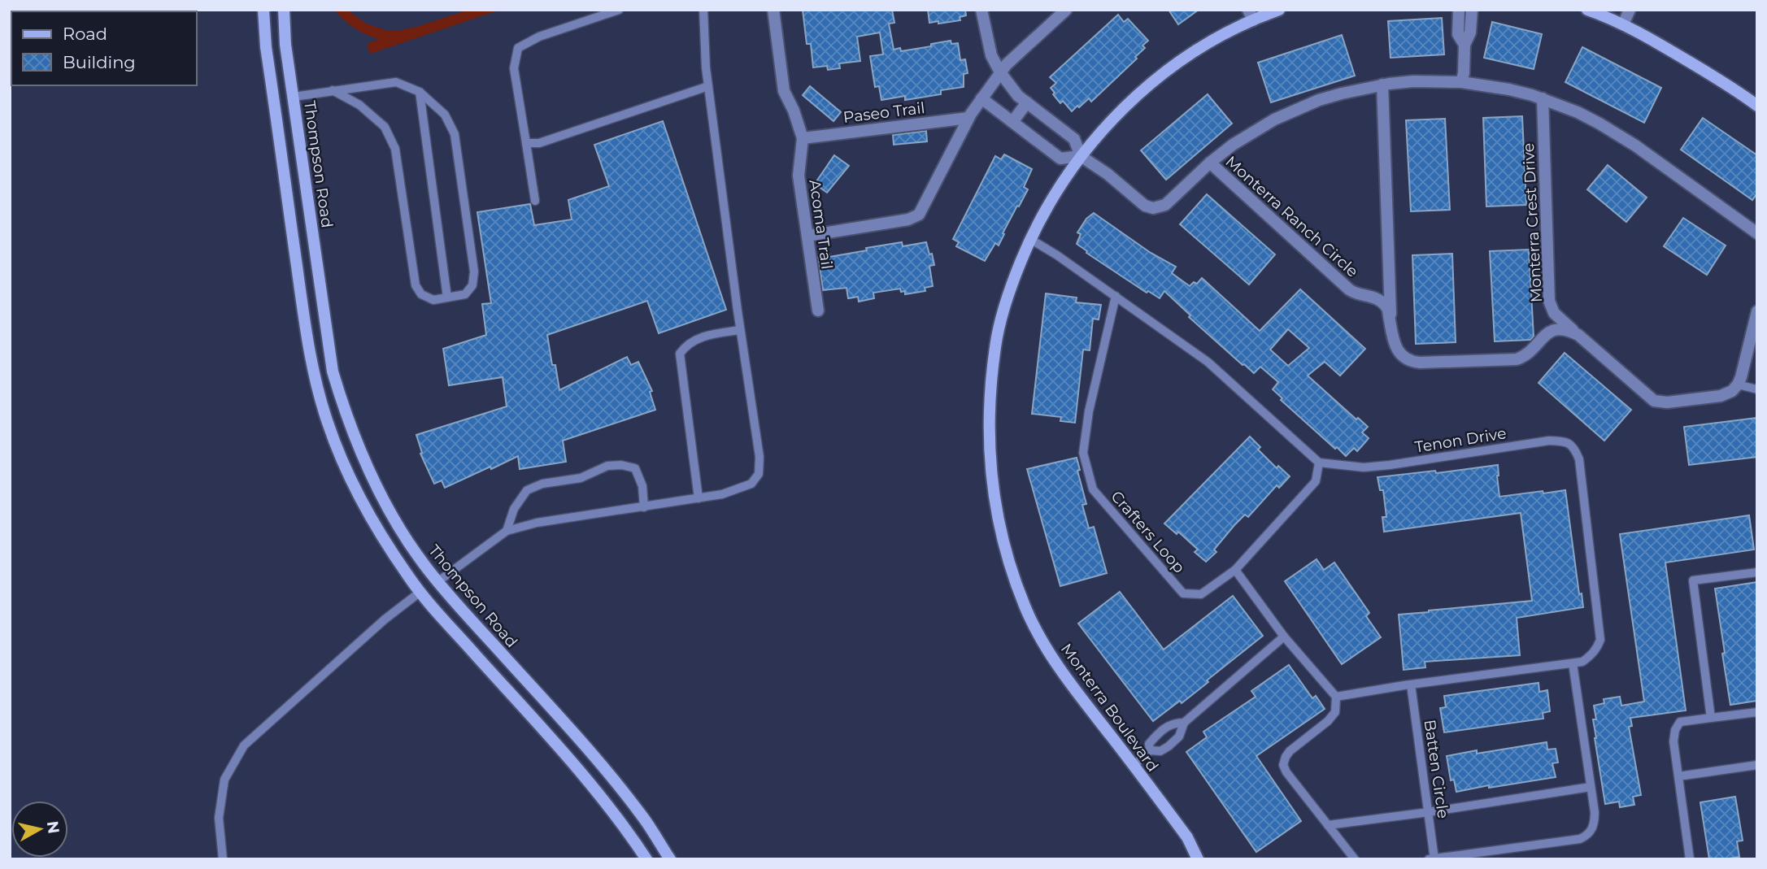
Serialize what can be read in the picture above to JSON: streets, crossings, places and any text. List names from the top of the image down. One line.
{"streets":{"street":["Paseo Trail","Thompson Road","Monterra Ranch Circle","Monterra Crest Drive","Acoma Trail","Monterra Boulevard"],"lane":["Tenon Drive","Crafters Loop","Batten Circle"]},"crossings":[["Paseo Trail","Acoma Trail"],["Monterra Ranch Circle","Monterra Crest Drive"],["Tenon Drive","Crafters Loop"]],"legend":["Road","Building"],"north":"right"}
